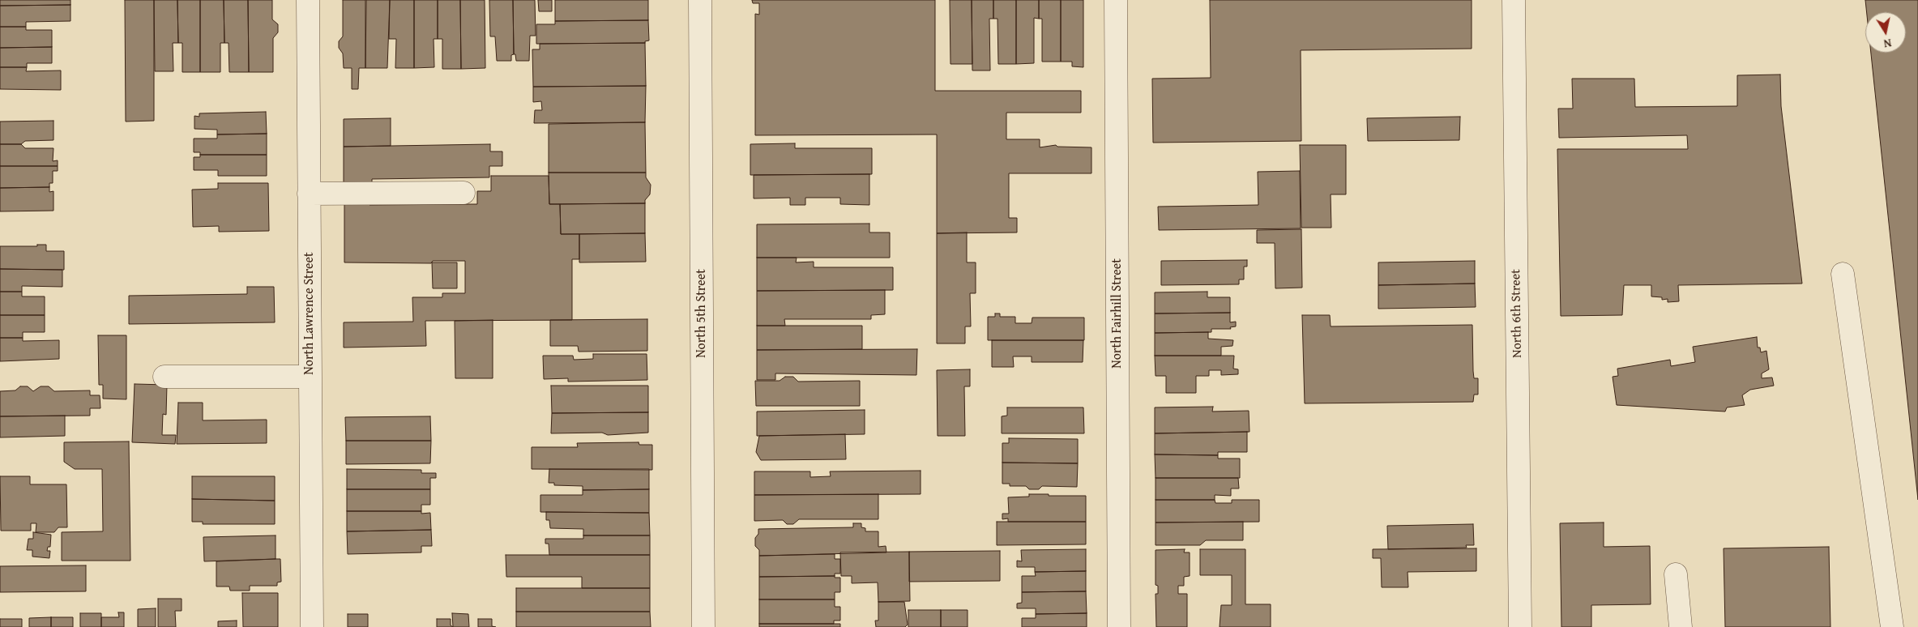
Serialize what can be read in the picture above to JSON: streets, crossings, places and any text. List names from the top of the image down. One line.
{"streets":{"street":["North Lawrence Street","North 5th Street","North Fairhill Street","North 6th Street"]},"north":"bottom"}
